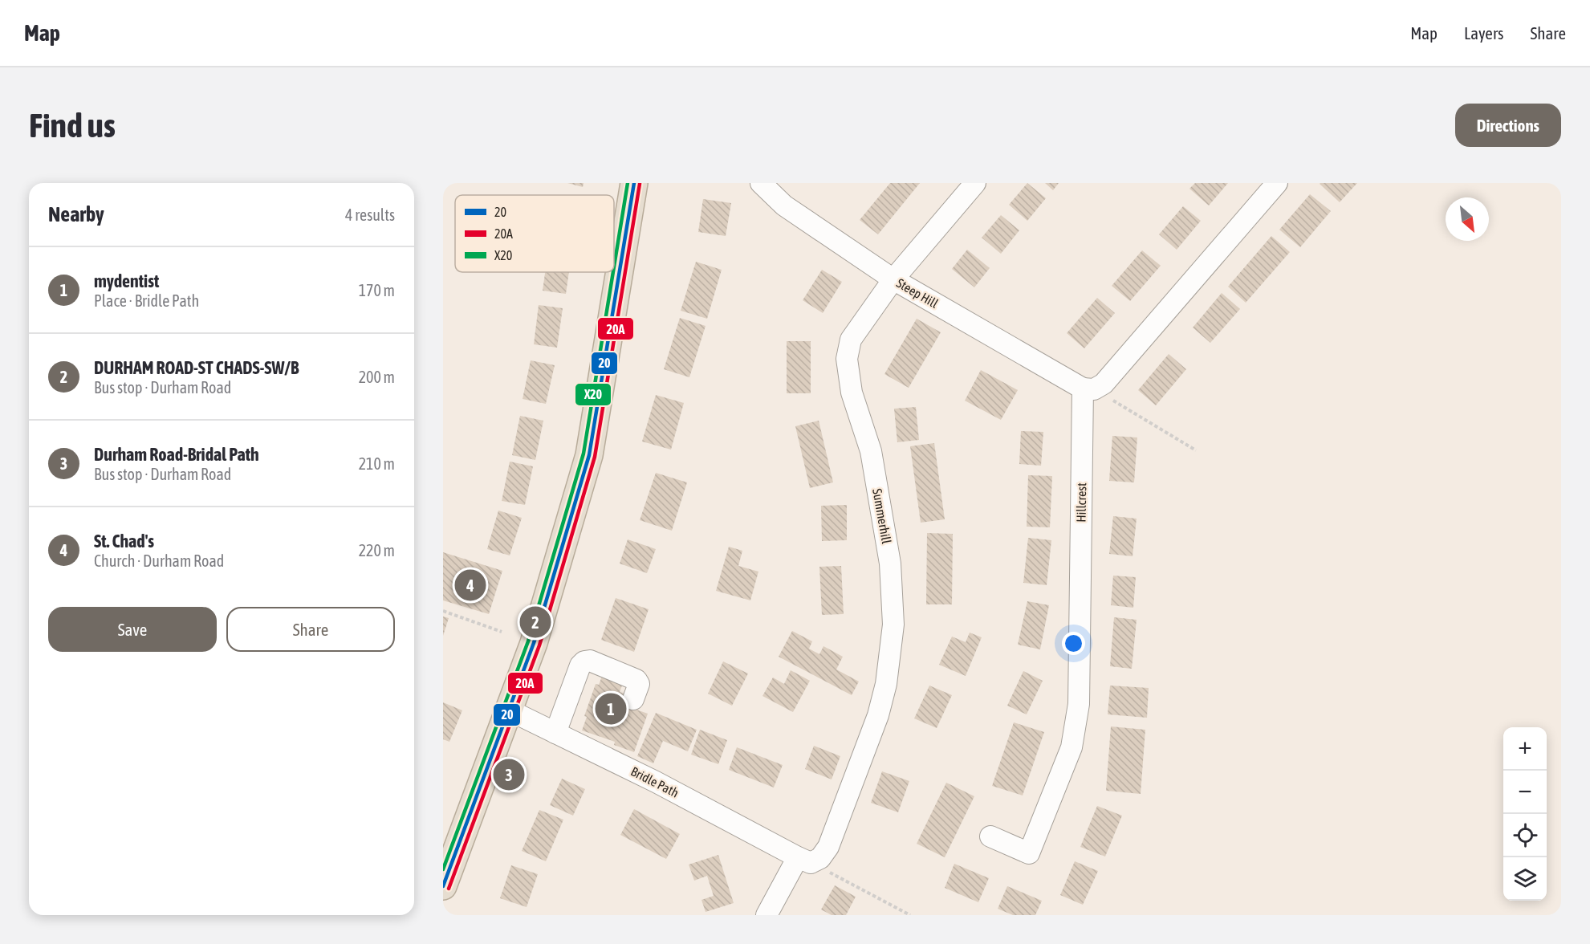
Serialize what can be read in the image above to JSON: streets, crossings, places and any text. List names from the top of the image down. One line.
{"streets":{"street":["Steep Hill","Hillcrest","Summerhill","Bridle Path"]},"crossings":[["Steep Hill","Hillcrest"],["Steep Hill","Summerhill"],["Summerhill","Bridle Path"]],"lines":["transit line 20","transit line X20","transit line 20A"],"legend":["20","20A","X20"],"north":"bottom right","page":{"header":"Map","nav":["Map","Layers","Share"],"buttons":["Directions",["Save","Share"]],"title":"Find us","heading":["Nearby","4 results"],"list":[{"mark":"1","name":"mydentist","note":"Place · Bridle Path","value":"170 m"},{"mark":"2","name":"DURHAM ROAD-ST CHADS-SW/B","note":"Bus stop · Durham Road","value":"200 m"},{"mark":"3","name":"Durham Road-Bridal Path","note":"Bus stop · Durham Road","value":"210 m"},{"mark":"4","name":"St. Chad's","note":"Church · Durham Road","value":"220 m"}],"pins":["4","2","1","3"],"map_buttons":["+","−"]}}
